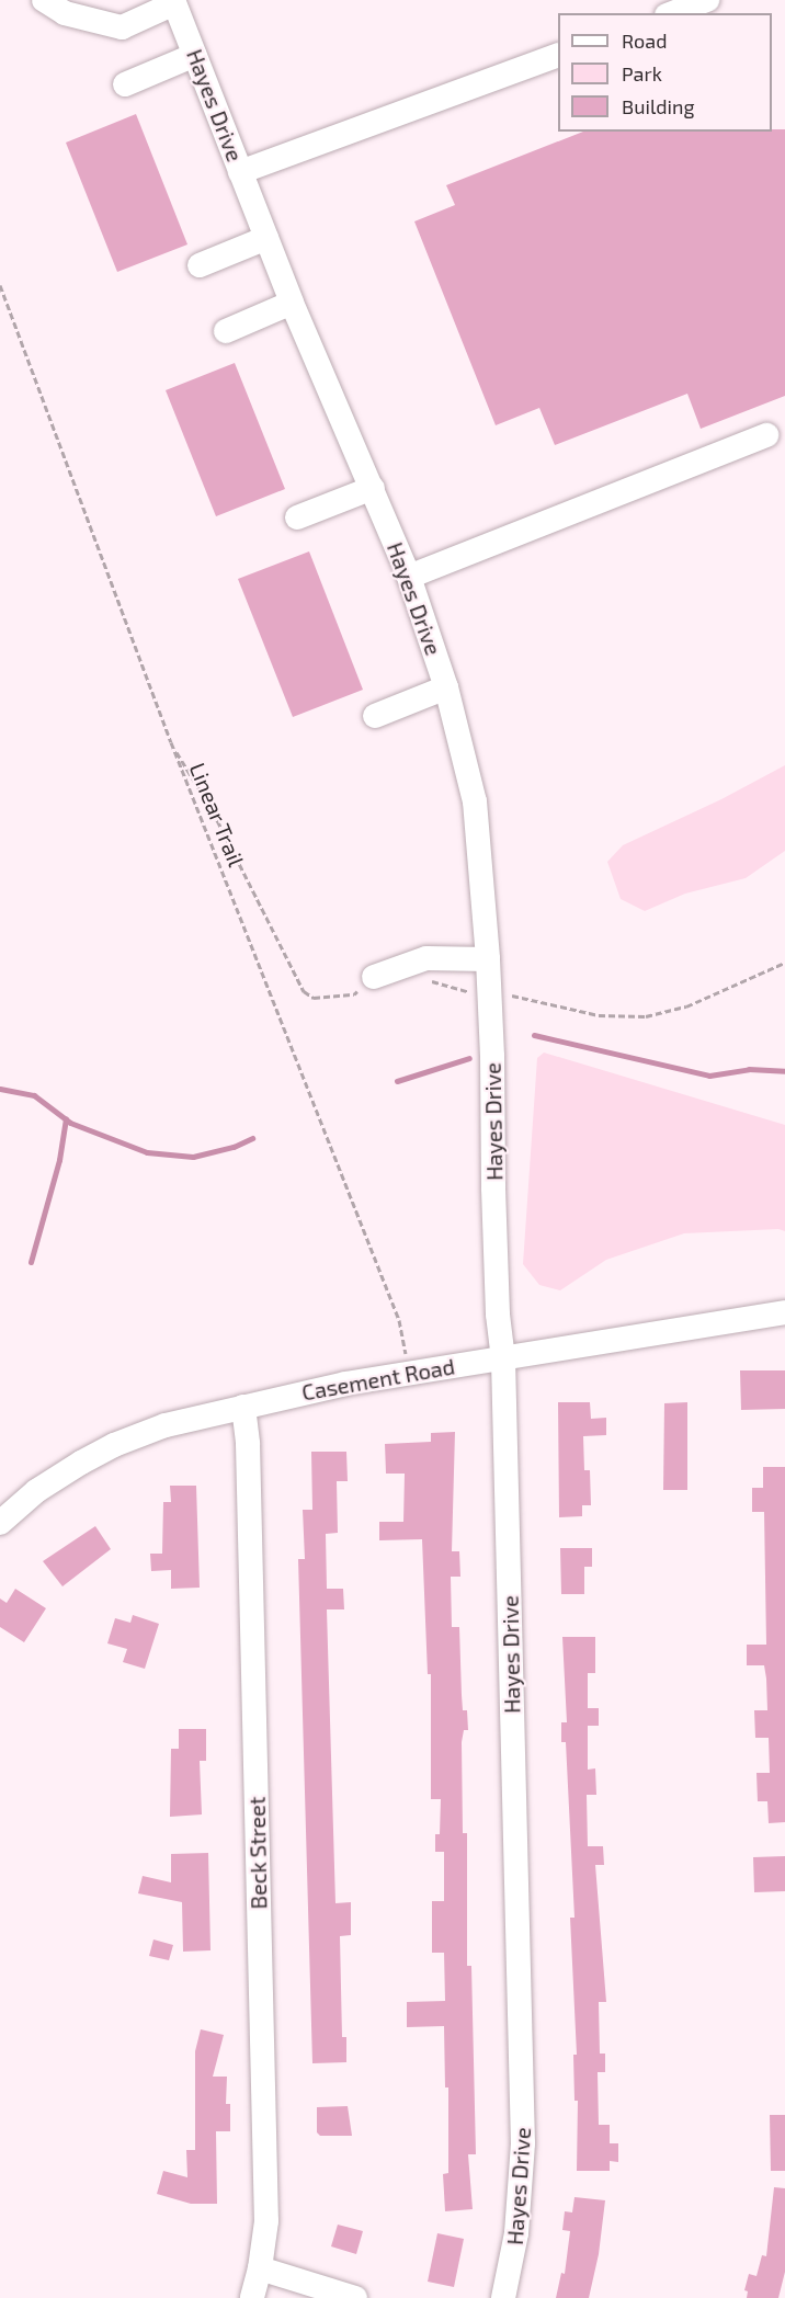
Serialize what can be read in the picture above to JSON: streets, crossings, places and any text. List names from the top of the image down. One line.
{"streets":{"street":["Hayes Drive","Casement Road","Beck Street"],"path":["Linear Trail"]},"crossings":[["Hayes Drive","Casement Road"],["Casement Road","Beck Street"]],"legend":["Road","Park","Building"]}
